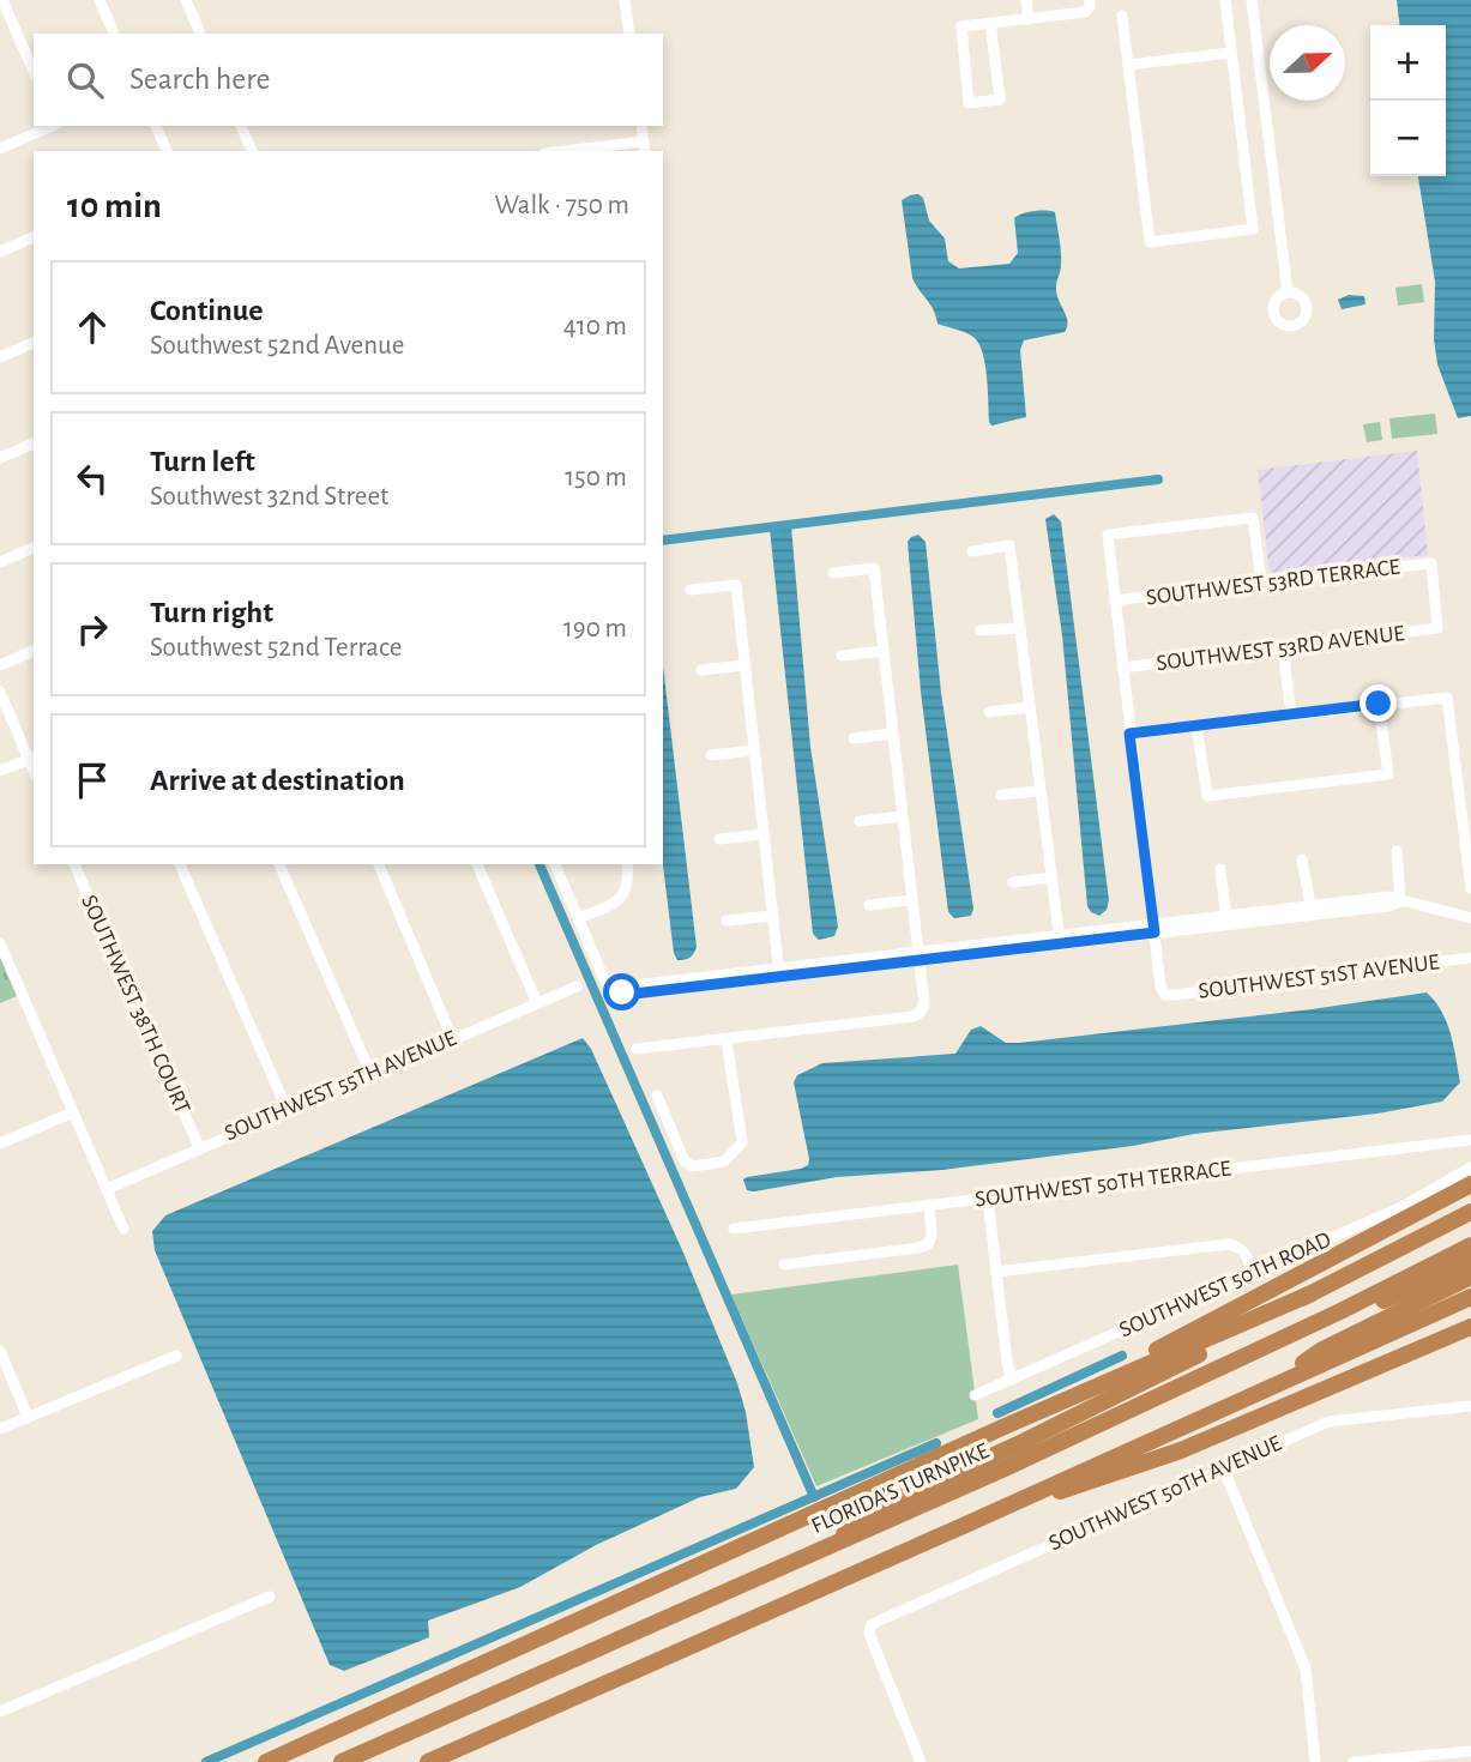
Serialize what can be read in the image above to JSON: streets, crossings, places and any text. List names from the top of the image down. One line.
{"streets":{"highway":["FLORIDA'S TURNPIKE"],"street":["SOUTHWEST 53RD TERRACE","SOUTHWEST 53RD AVENUE","SOUTHWEST 51ST AVENUE","SOUTHWEST 38TH COURT","SOUTHWEST 55TH AVENUE","SOUTHWEST 50TH TERRACE","SOUTHWEST 50TH ROAD","SOUTHWEST 50TH AVENUE"]},"crossings":[["SOUTHWEST 53RD TERRACE","SOUTHWEST 53RD AVENUE"],["SOUTHWEST 38TH COURT","SOUTHWEST 55TH AVENUE"]],"north":"right","page":{"map_buttons":["+","−"],"search":"Search here","heading":["10 min","Walk · 750 m"],"list":[["Continue","Southwest 52nd Avenue","410 m"],["Turn left","Southwest 32nd Street","150 m"],["Turn right","Southwest 52nd Terrace","190 m"],"Arrive at destination"]}}
